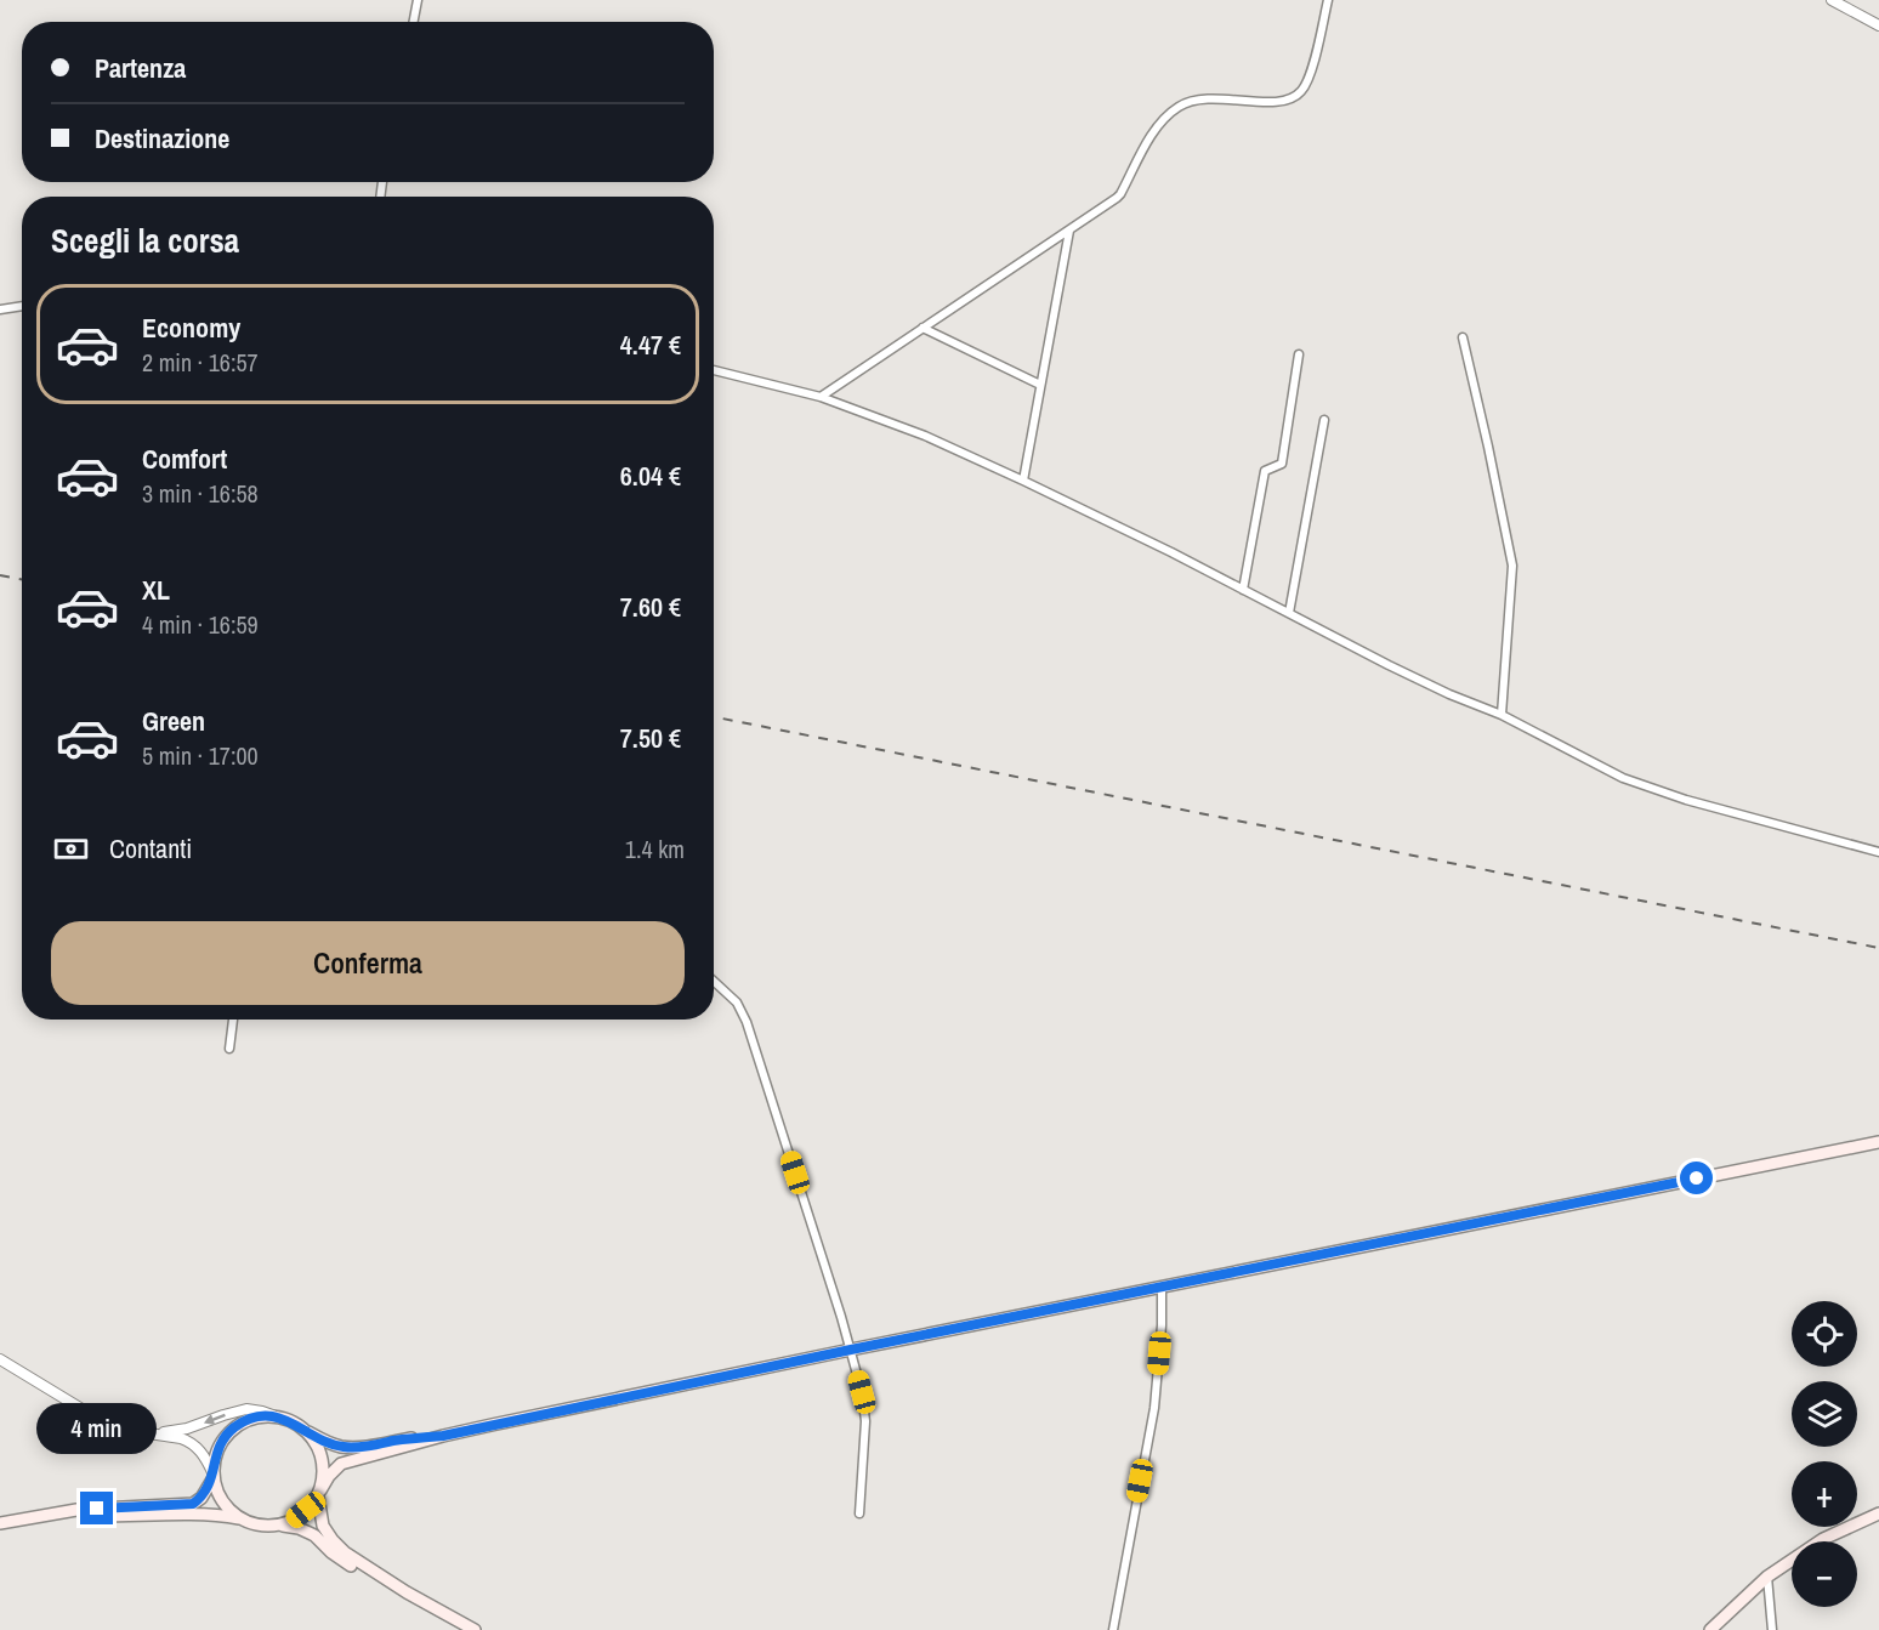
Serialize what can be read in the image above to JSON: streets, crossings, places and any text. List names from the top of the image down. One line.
{"page":{"banner":["Partenza","Destinazione"],"heading":"Scegli la corsa","list":[{"name":"Economy","note":"2 min · 16:57","value":"4.47 €"},{"name":"Comfort","note":"3 min · 16:58","value":"6.04 €"},{"name":"XL","note":"4 min · 16:59","value":"7.60 €"},{"name":"Green","note":"5 min · 17:00","value":"7.50 €"}],"pay":["Contanti","1.4 km"],"buttons":"Conferma","map_buttons":["+","−"],"bubble":"4 min"}}
